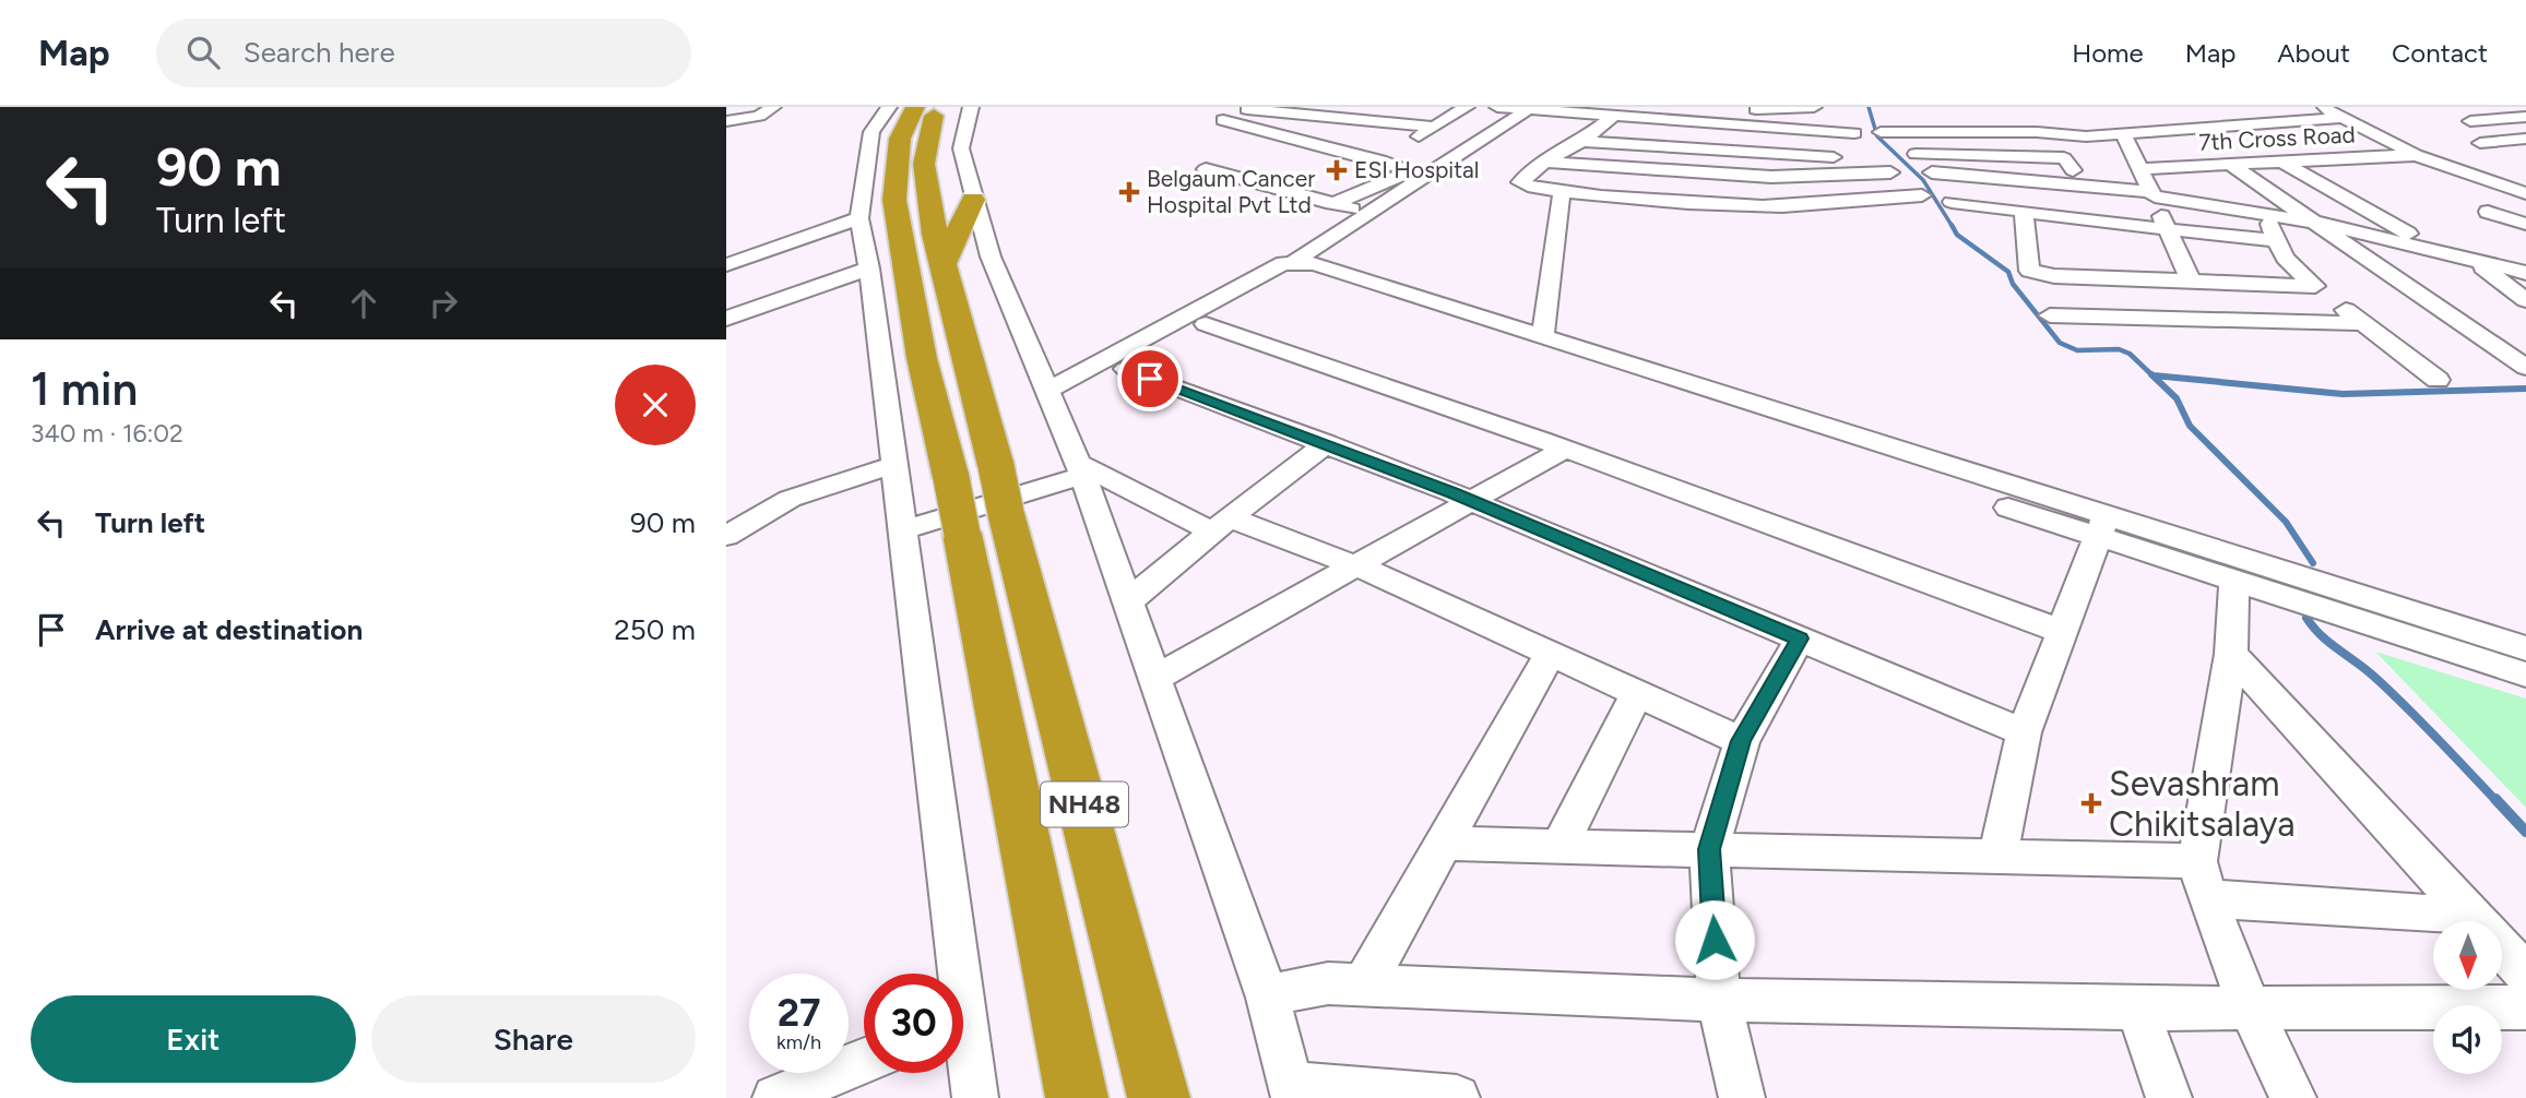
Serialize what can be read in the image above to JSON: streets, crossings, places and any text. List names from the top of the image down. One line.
{"streets":{"highway":["NH48"],"street":["7th Cross Road"]},"places":{"health":["ESI Hospital","Belgaum Cancer Hospital Pvt Ltd","Sevashram Chikitsalaya"]},"north":"bottom","page":{"header":"Map","search":"Search here","nav":["Home","Map","About","Contact"],"turn":["90 m","Turn left"],"heading":["1 min","340 m · 16:02"],"list":[{"name":"Turn left","value":"90 m"},{"name":"Arrive at destination","value":"250 m"}],"speed":"27 km/h","limit":"30","buttons":["Exit","Share"]}}
